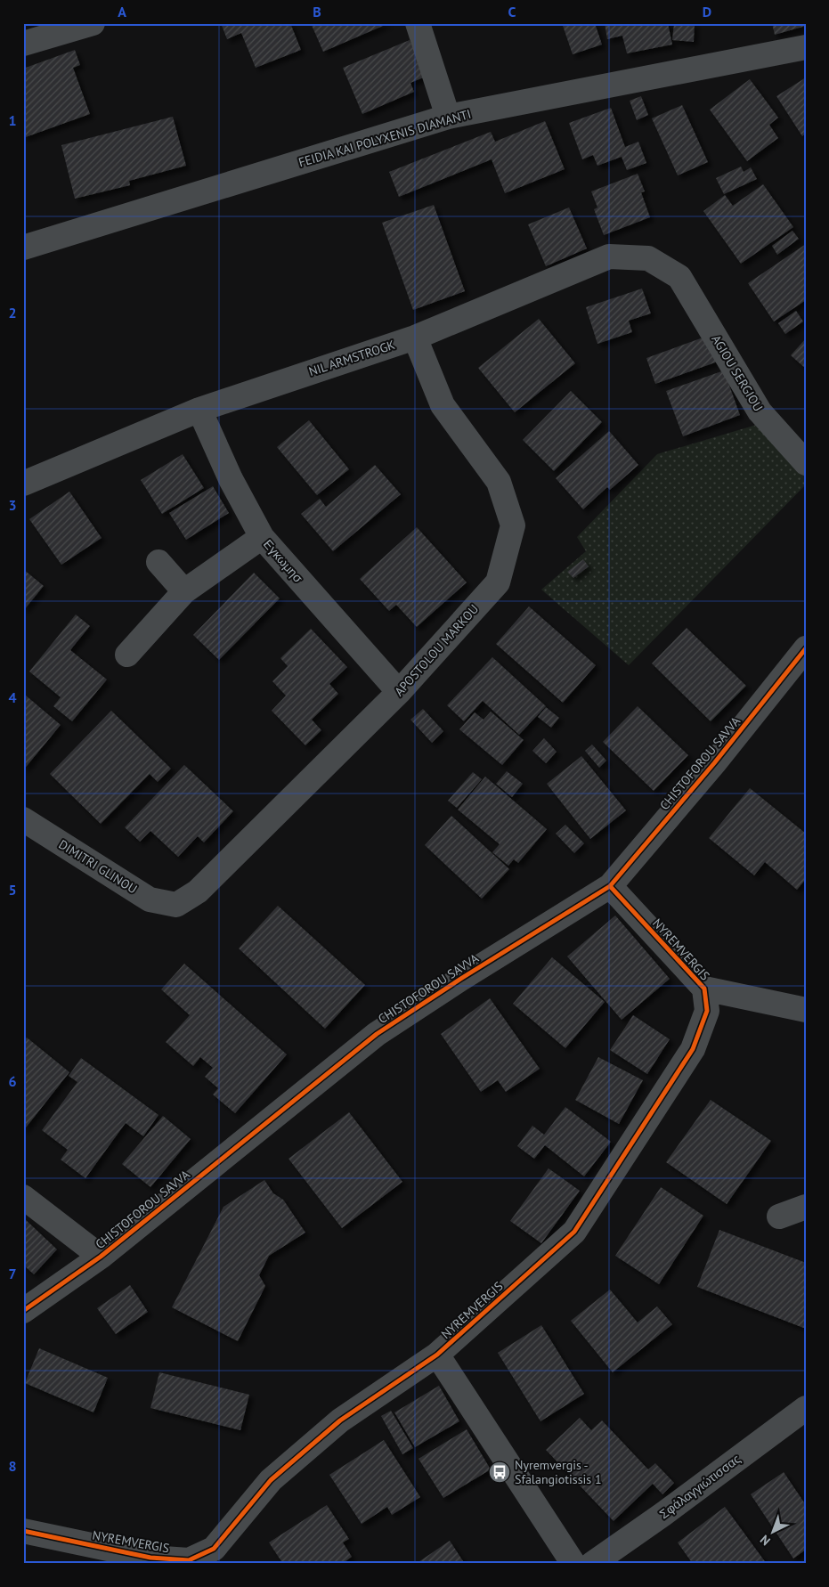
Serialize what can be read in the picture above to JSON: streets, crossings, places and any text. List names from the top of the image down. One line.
{"streets":{"street":["FEIDIA KAI POLYXENIS DIAMANTI","NIL ARMSTROGK","AGIOU SERGIOU","Εγκωμησ","APOSTOLOU MARKOU","CHISTOFOROU SAVVA","DIMITRI GLINOU","NYREMVERGIS","Σφάλαγγιώτισσας"]},"crossings":[["NIL ARMSTROGK","AGIOU SERGIOU"],["NIL ARMSTROGK","Εγκωμησ"],["NIL ARMSTROGK","APOSTOLOU MARKOU"],["Εγκωμησ","APOSTOLOU MARKOU"],["APOSTOLOU MARKOU","DIMITRI GLINOU"],["CHISTOFOROU SAVVA","NYREMVERGIS"]],"places":{"bus stop":["Nyremvergis - Sfalangiotissis 1"]},"north":"bottom left","grid":{"columns":["A","B","C","D"],"rows":["1","2","3","4","5","6","7","8"]}}
